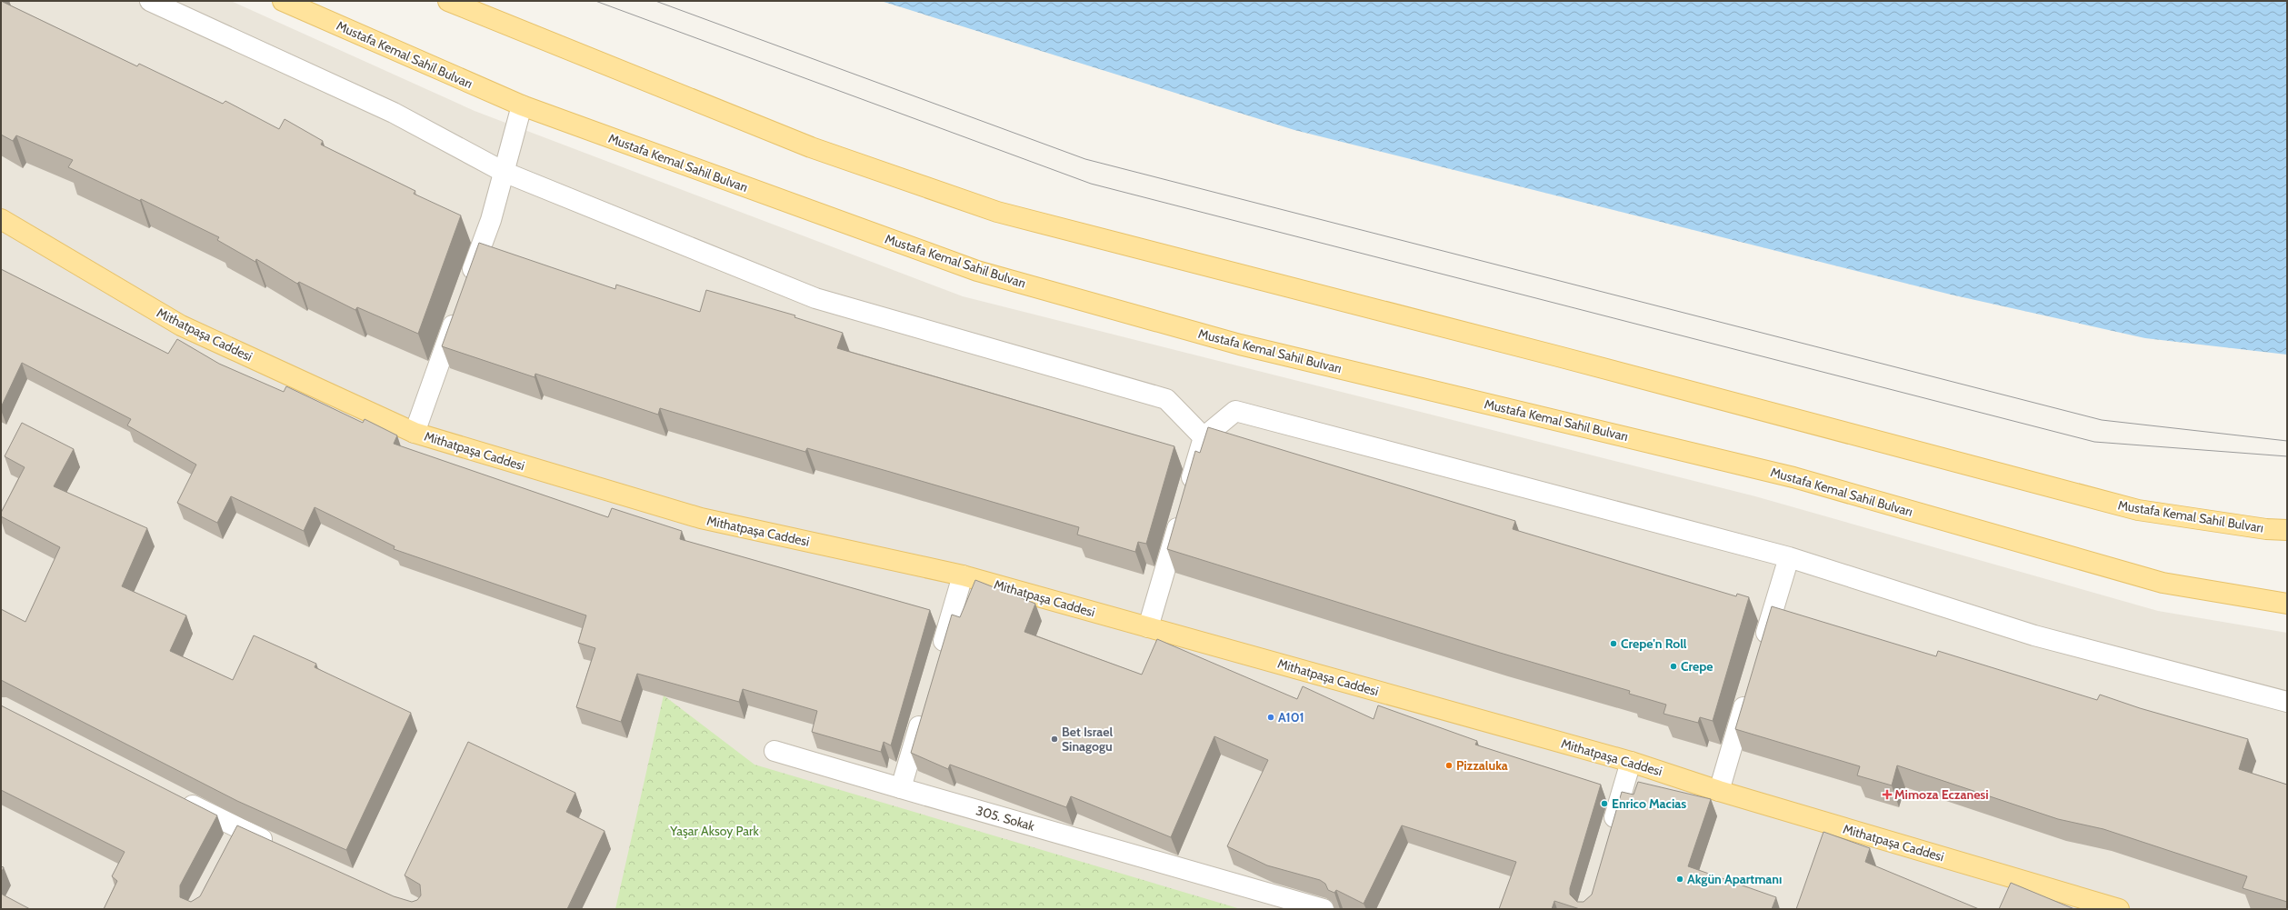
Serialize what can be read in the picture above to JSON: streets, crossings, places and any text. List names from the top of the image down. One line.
{"streets":{"main road":["Mustafa Kemal Sahil Bulvarı","Mithatpaşa Caddesi"],"street":["305. Sokak"]},"parks":["Yaşar Aksoy Park"],"places":{"other":["Crepe'n Roll","Crepe","A101","Bet Israel Sinagogu","Pizzaluka","Enrico Macias","Akgün Apartmanı"],"health":["Mimoza Eczanesi"]}}
